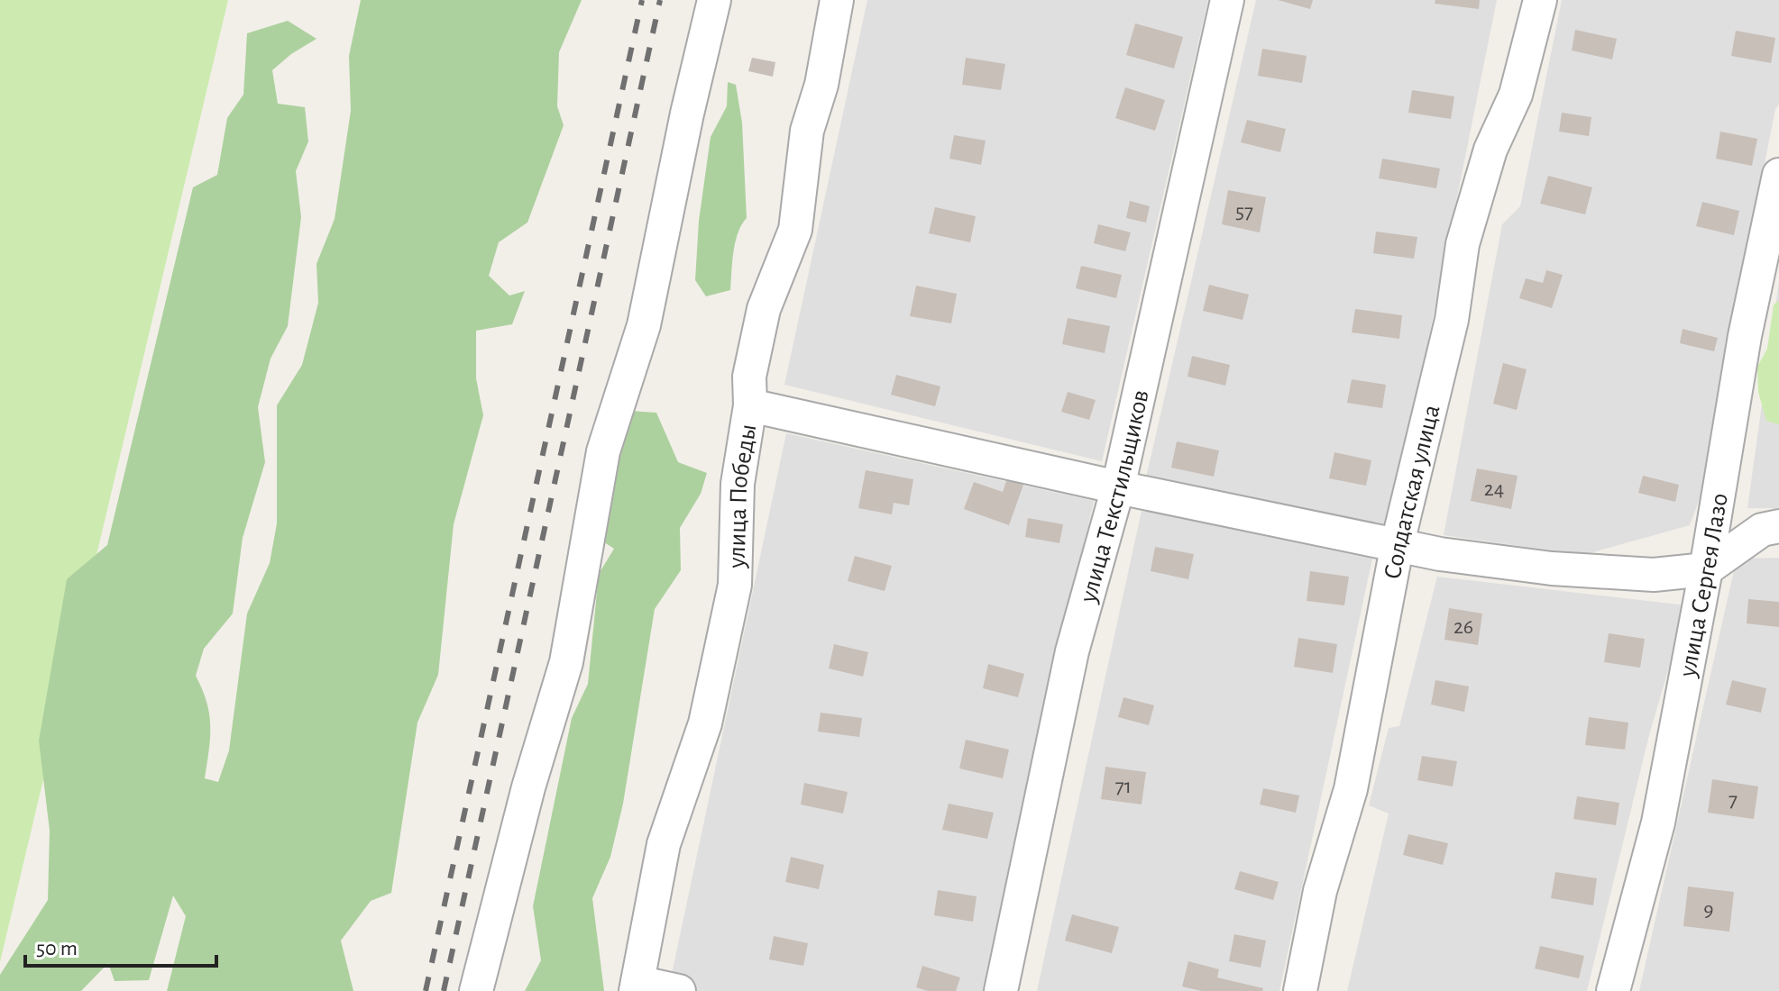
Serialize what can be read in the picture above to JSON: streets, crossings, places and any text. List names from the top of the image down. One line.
{"streets":{"street":["Солдатская улица","улица Победы","улица Текстильщиков","улица Сергея Лазо"]},"house_numbers":["57","24","26","71","7","9"],"scale_bar":"50 m"}
